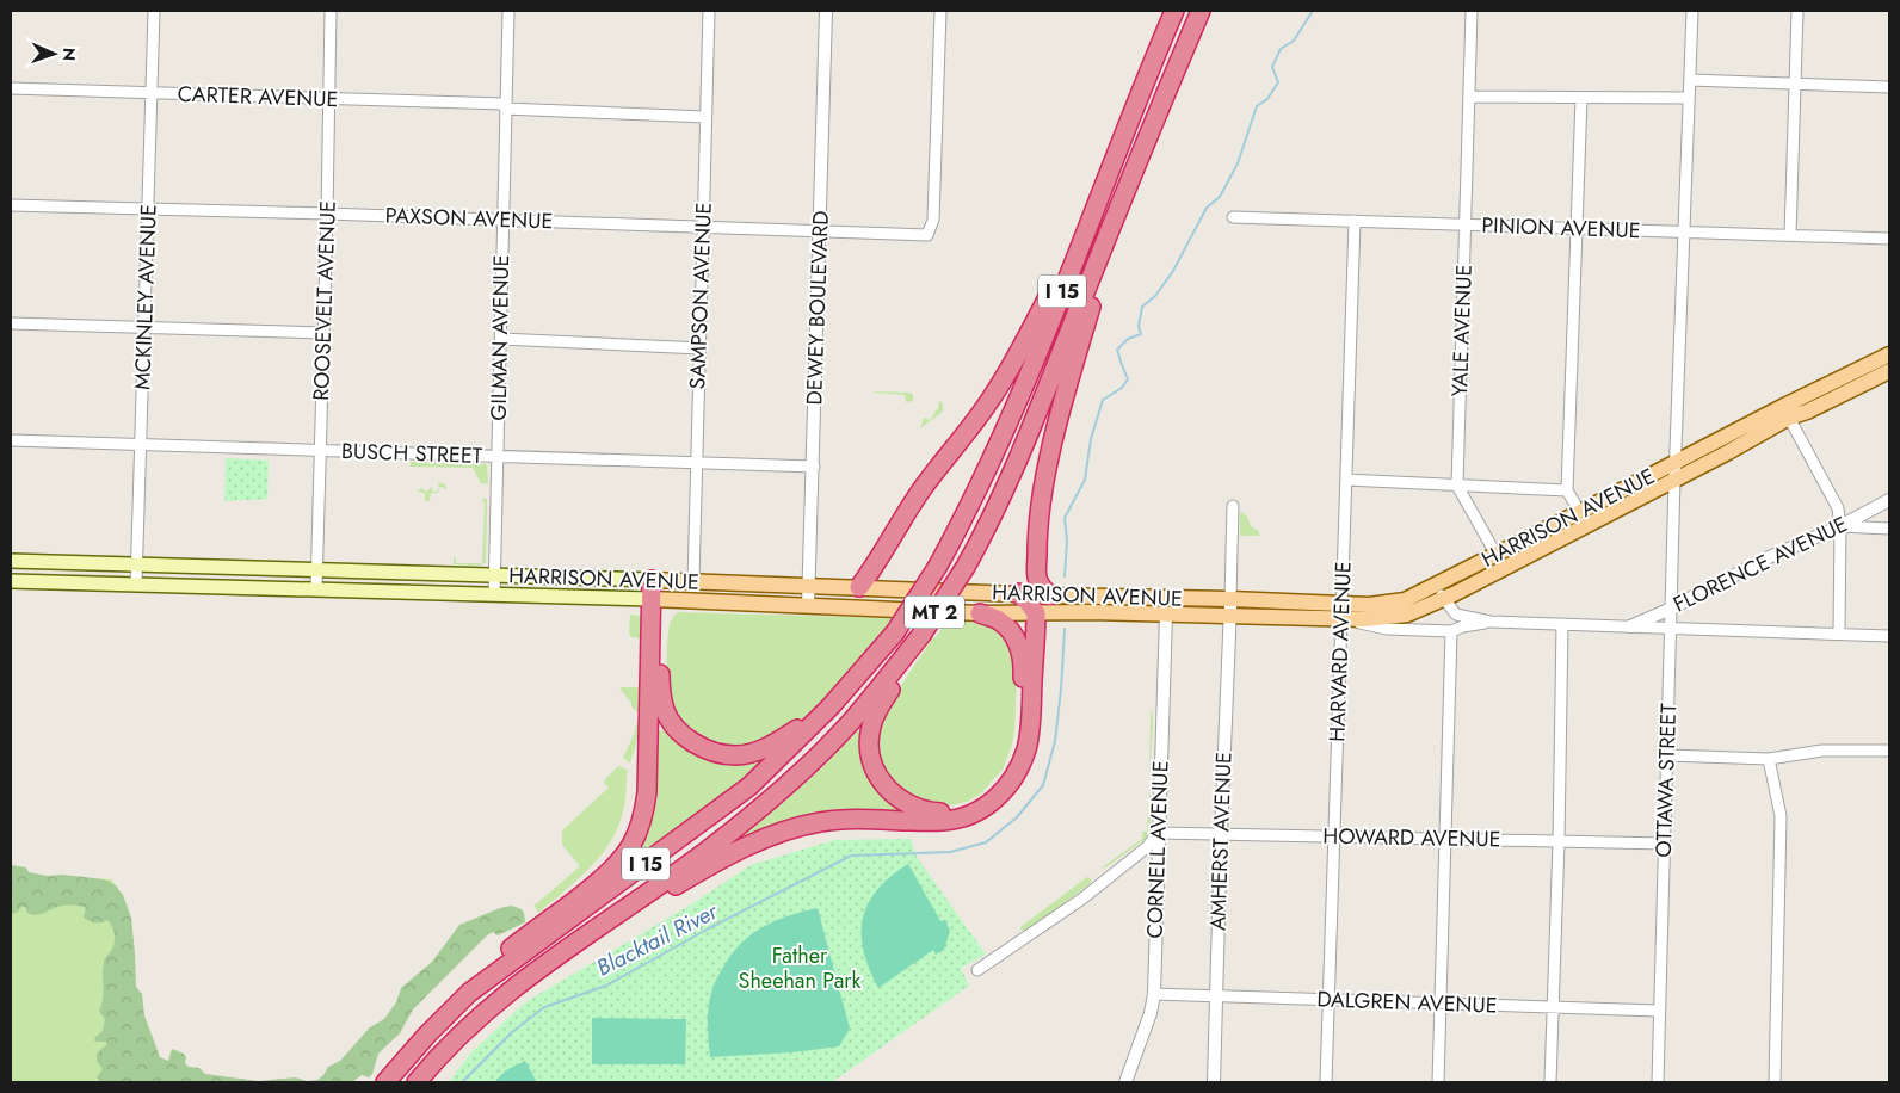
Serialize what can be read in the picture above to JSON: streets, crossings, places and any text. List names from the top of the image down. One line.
{"streets":{"highway":["I 15"],"main road":["HARRISON AVENUE","MT 2"],"street":["CARTER AVENUE","PAXSON AVENUE","PINION AVENUE","SAMPSON AVENUE","MCKINLEY AVENUE","ROOSEVELT AVENUE","DEWEY BOULEVARD","YALE AVENUE","GILMAN AVENUE","BUSCH STREET","FLORENCE AVENUE","HARVARD AVENUE","OTTAWA STREET","HOWARD AVENUE","AMHERST AVENUE","CORNELL AVENUE","DALGREN AVENUE"]},"crossings":[["CARTER AVENUE","SAMPSON AVENUE"],["CARTER AVENUE","MCKINLEY AVENUE"],["CARTER AVENUE","ROOSEVELT AVENUE"],["CARTER AVENUE","GILMAN AVENUE"],["PAXSON AVENUE","SAMPSON AVENUE"],["PAXSON AVENUE","MCKINLEY AVENUE"],["PAXSON AVENUE","ROOSEVELT AVENUE"],["PAXSON AVENUE","DEWEY BOULEVARD"],["PAXSON AVENUE","GILMAN AVENUE"],["PINION AVENUE","YALE AVENUE"],["PINION AVENUE","HARVARD AVENUE"],["PINION AVENUE","OTTAWA STREET"],["SAMPSON AVENUE","BUSCH STREET"],["SAMPSON AVENUE","HARRISON AVENUE"],["MCKINLEY AVENUE","BUSCH STREET"],["MCKINLEY AVENUE","HARRISON AVENUE"],["ROOSEVELT AVENUE","BUSCH STREET"],["ROOSEVELT AVENUE","HARRISON AVENUE"],["DEWEY BOULEVARD","BUSCH STREET"],["DEWEY BOULEVARD","HARRISON AVENUE"],["GILMAN AVENUE","BUSCH STREET"],["GILMAN AVENUE","HARRISON AVENUE"],["HARRISON AVENUE","HARVARD AVENUE"],["HARRISON AVENUE","OTTAWA STREET"],["HARRISON AVENUE","AMHERST AVENUE"],["HARRISON AVENUE","CORNELL AVENUE"],["FLORENCE AVENUE","OTTAWA STREET"],["HARVARD AVENUE","HOWARD AVENUE"],["HARVARD AVENUE","DALGREN AVENUE"],["OTTAWA STREET","HOWARD AVENUE"],["OTTAWA STREET","DALGREN AVENUE"],["HOWARD AVENUE","AMHERST AVENUE"],["HOWARD AVENUE","CORNELL AVENUE"],["AMHERST AVENUE","DALGREN AVENUE"],["CORNELL AVENUE","DALGREN AVENUE"]],"water":["Blacktail River"],"parks":["Father Sheehan Park"],"north":"right"}
